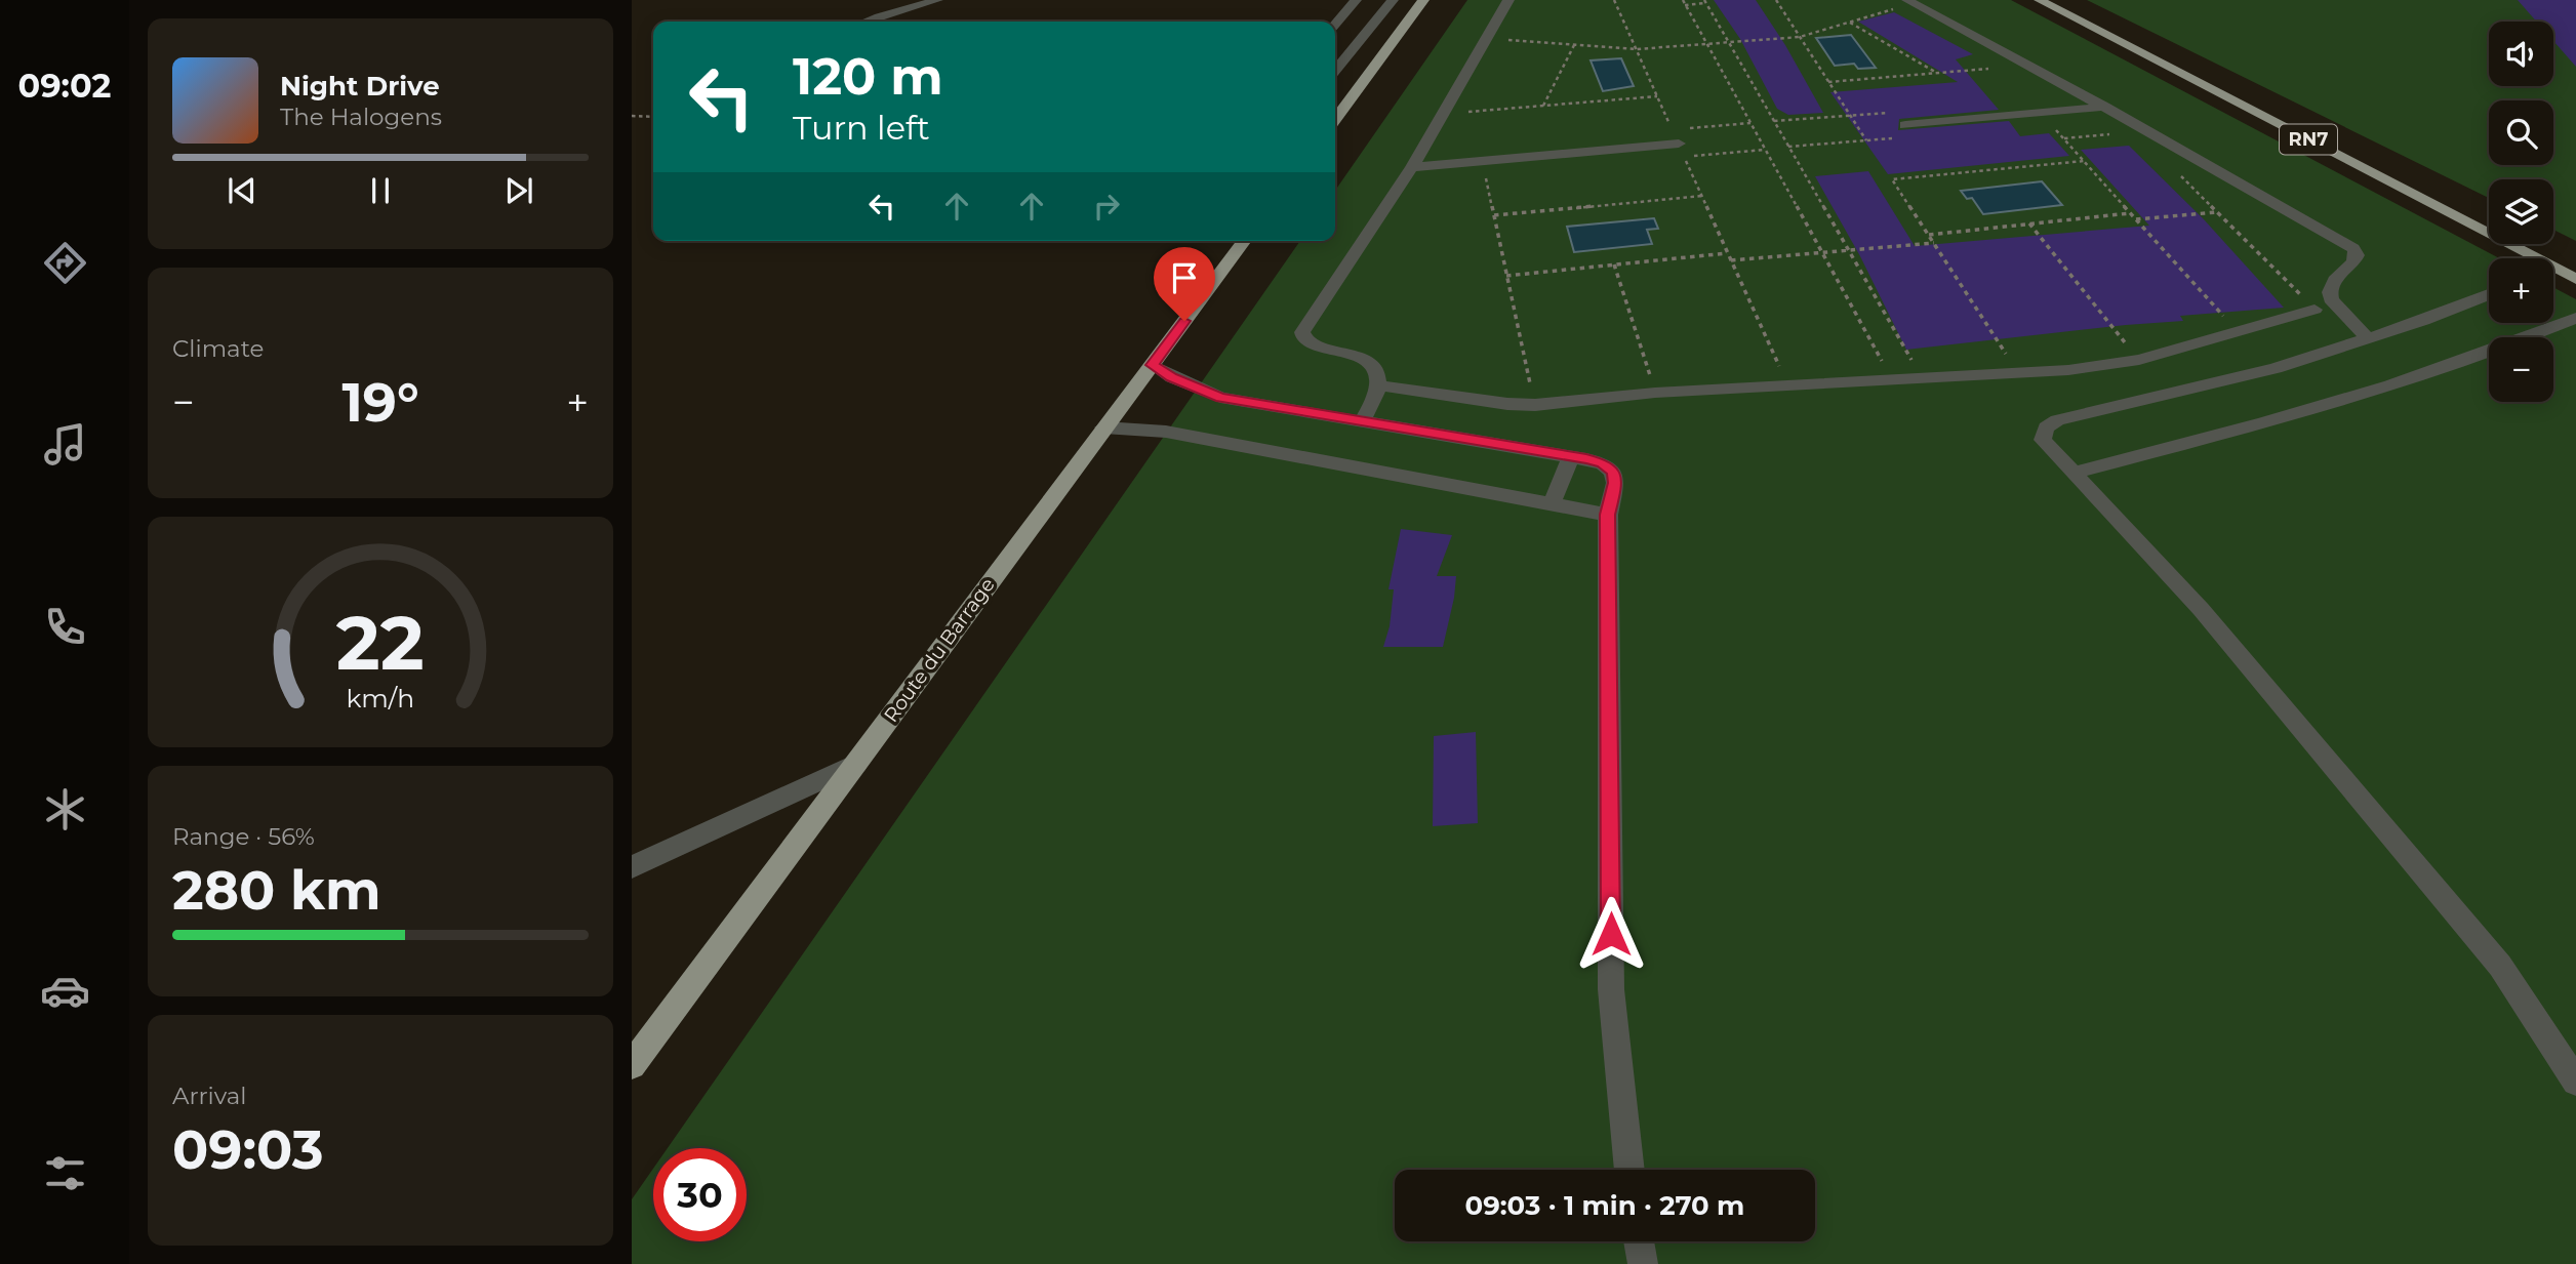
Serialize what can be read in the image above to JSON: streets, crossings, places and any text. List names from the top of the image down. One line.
{"streets":{"main road":["RN7","Route du Barrage"]},"page":{"tabs":"09:02","map_buttons":["+","−"],"turn":["120 m","Turn left"],"song":["Night Drive","The Halogens"],"tile":["Climate",["Range · 56%","280 km"],["Arrival","09:03"]],"heat":["−","19°","+"],"limit":"30","trip":"09:03 · 1 min · 270 m","gauge":["22","km/h"]}}
